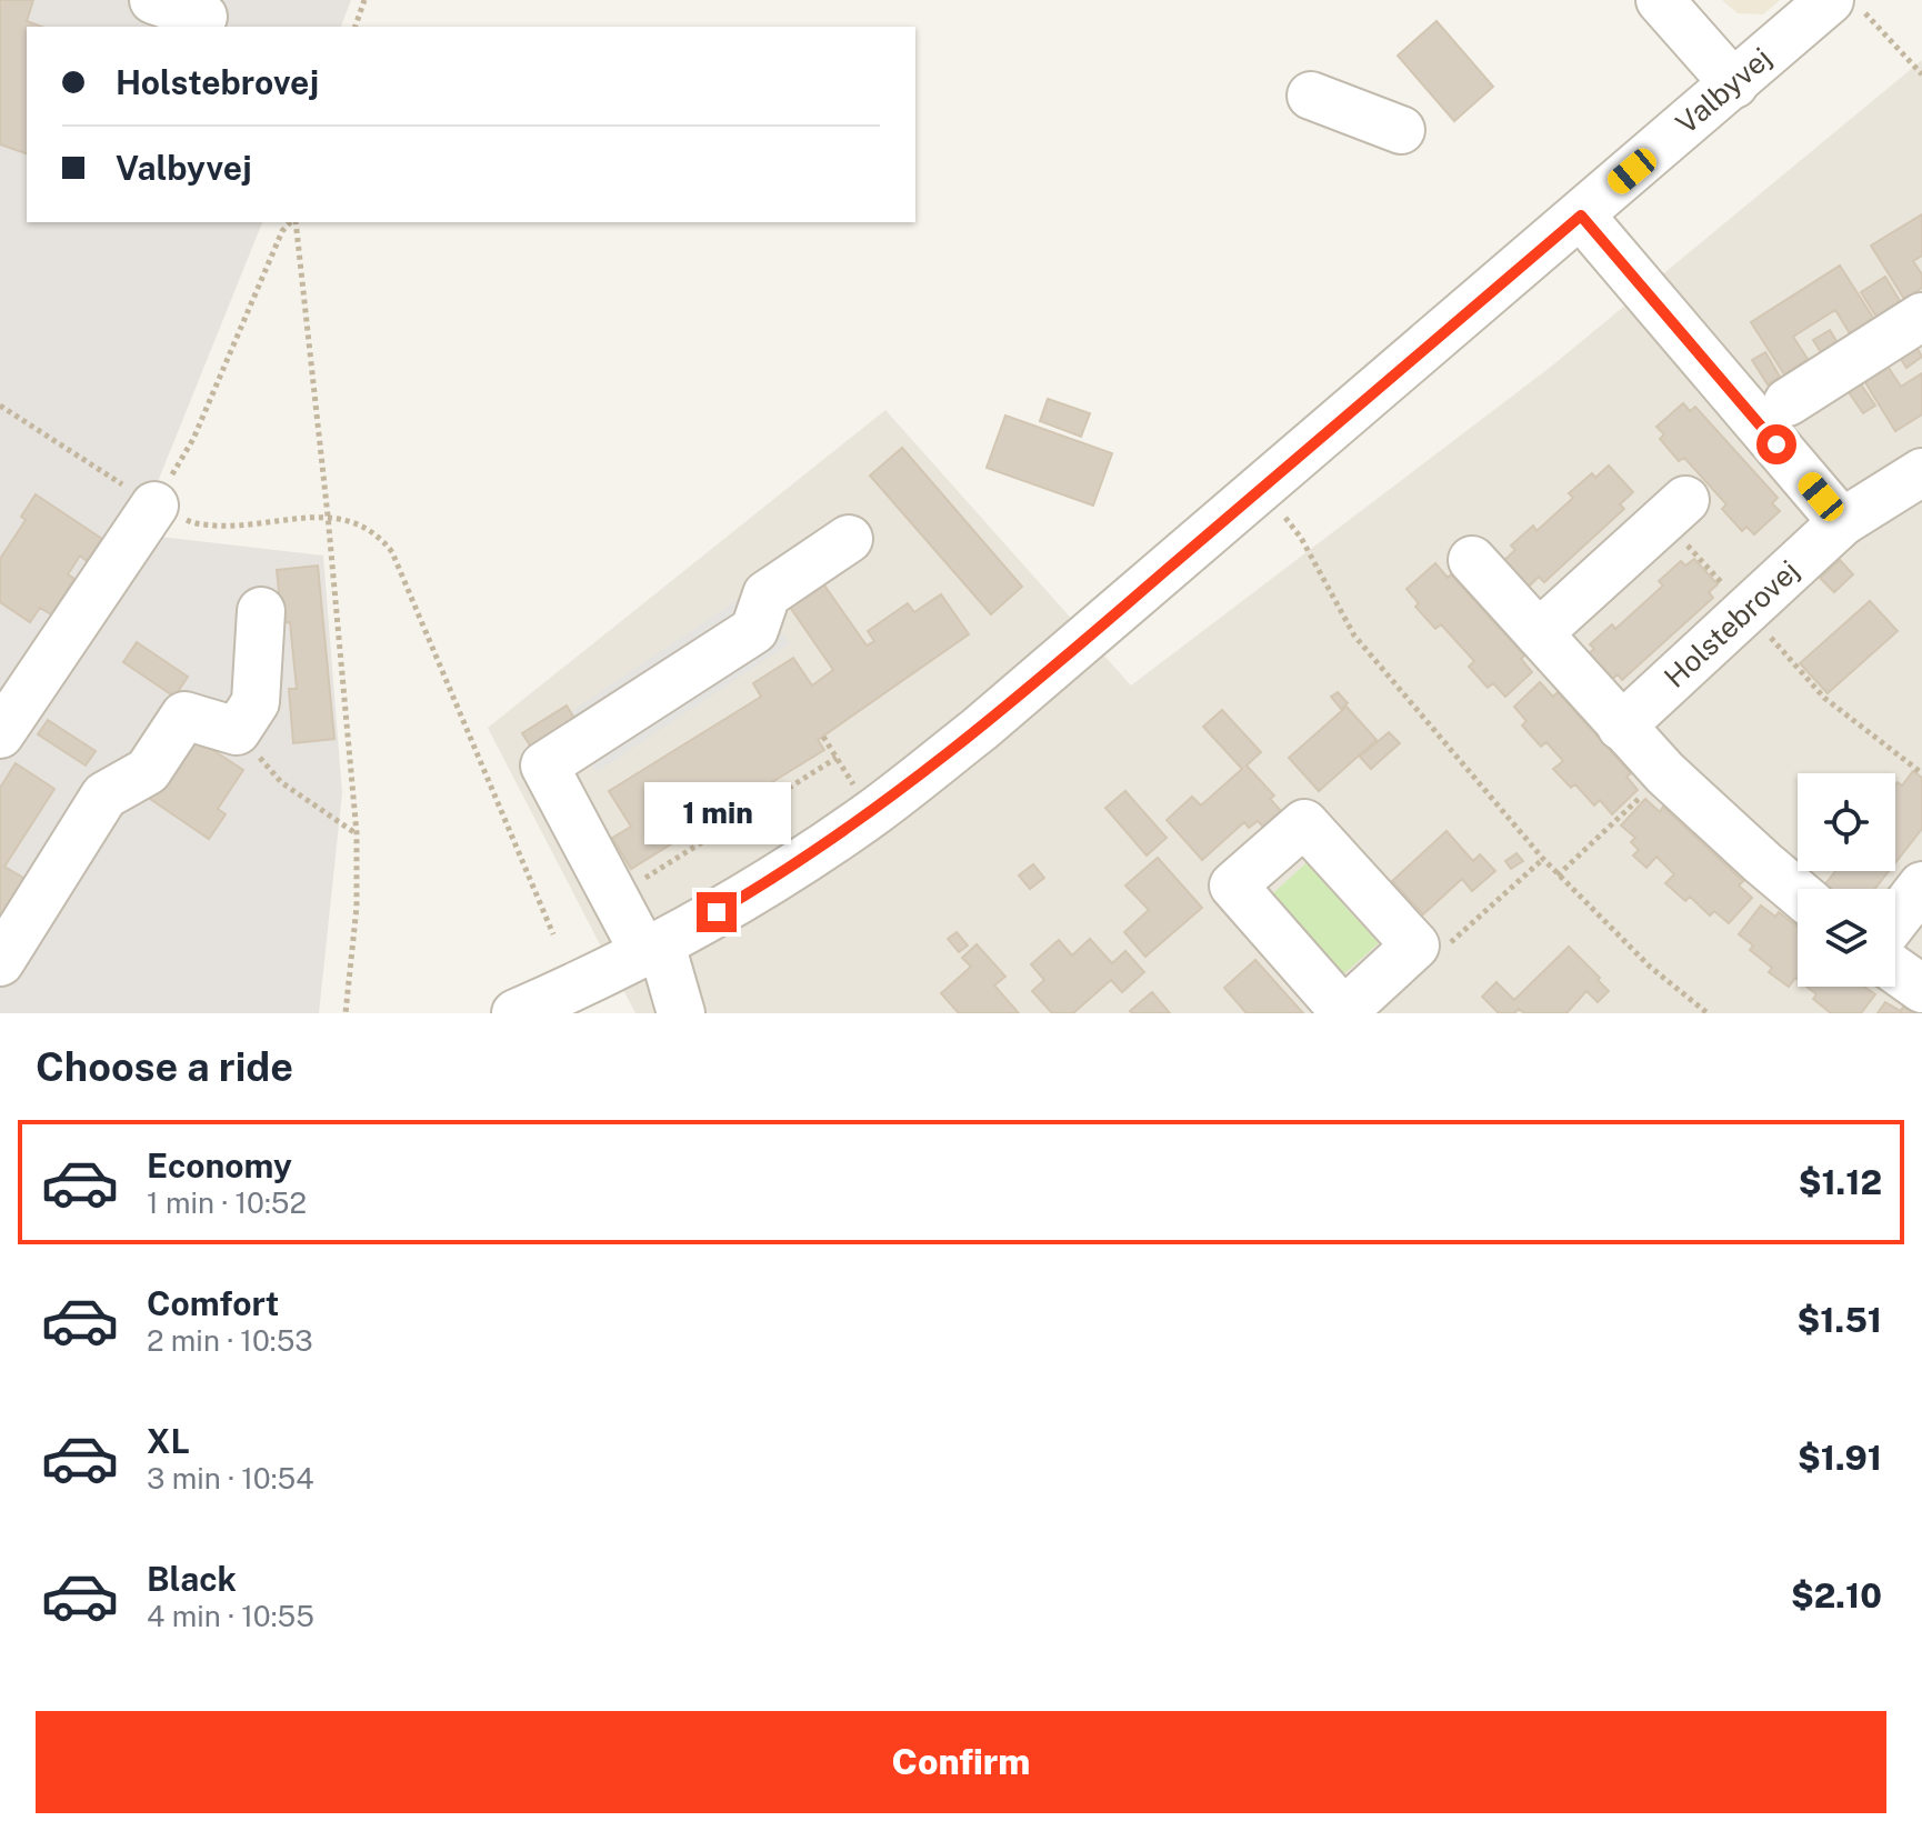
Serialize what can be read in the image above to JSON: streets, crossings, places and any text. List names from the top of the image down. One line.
{"streets":{"street":["Valbyvej","Holstebrovej"]},"page":{"banner":["Holstebrovej","Valbyvej"],"bubble":"1 min","heading":"Choose a ride","list":[{"name":"Economy","note":"1 min · 10:52","value":"$1.12"},{"name":"Comfort","note":"2 min · 10:53","value":"$1.51"},{"name":"XL","note":"3 min · 10:54","value":"$1.91"},{"name":"Black","note":"4 min · 10:55","value":"$2.10"}],"buttons":"Confirm"}}
